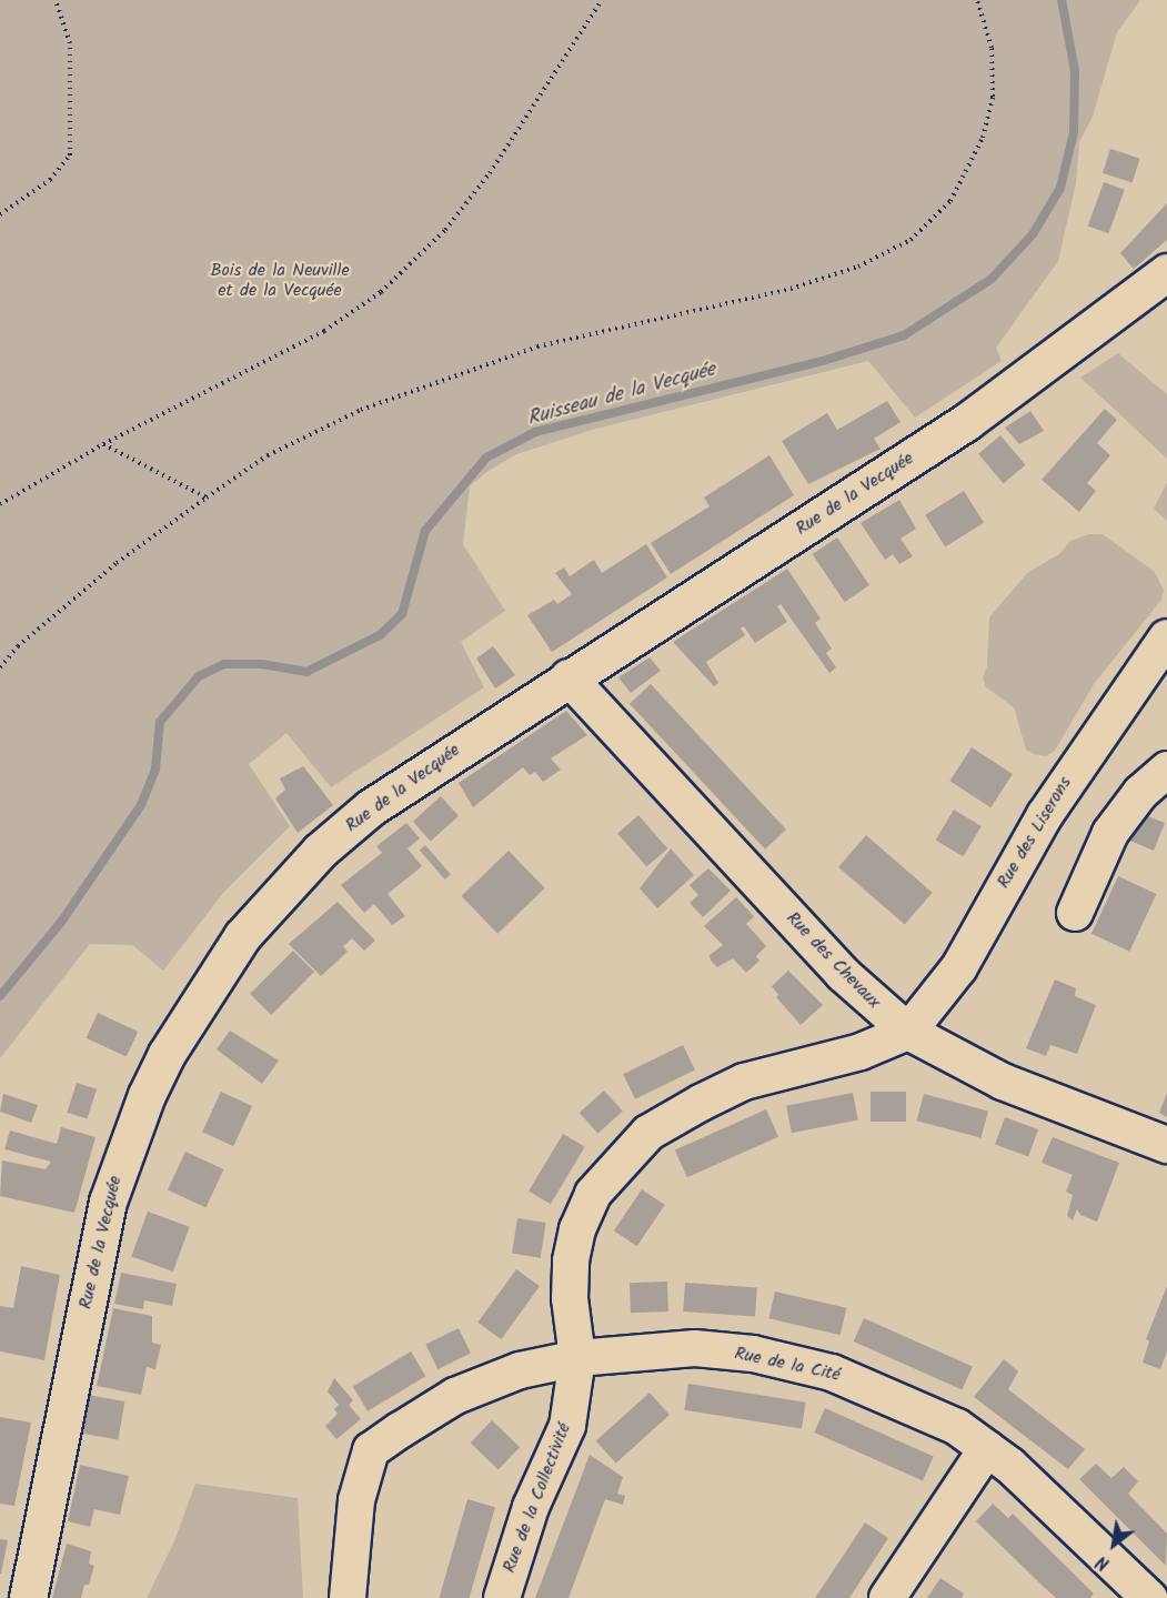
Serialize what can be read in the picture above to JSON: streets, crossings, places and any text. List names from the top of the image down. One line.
{"streets":{"main road":["Rue de la Vecquée"],"street":["Rue des Liserons","Rue des Chevaux","Rue de la Cité","Rue de la Collectivité"]},"crossings":[["Rue de la Vecquée","Rue des Chevaux"],["Rue des Liserons","Rue des Chevaux"],["Rue des Liserons","Rue de la Collectivité"],["Rue des Chevaux","Rue de la Collectivité"],["Rue de la Cité","Rue de la Collectivité"]],"water":["Ruisseau de la Vecquée"],"parks":["Bois de la Neuville et de la Vecquée"],"north":"bottom left"}
